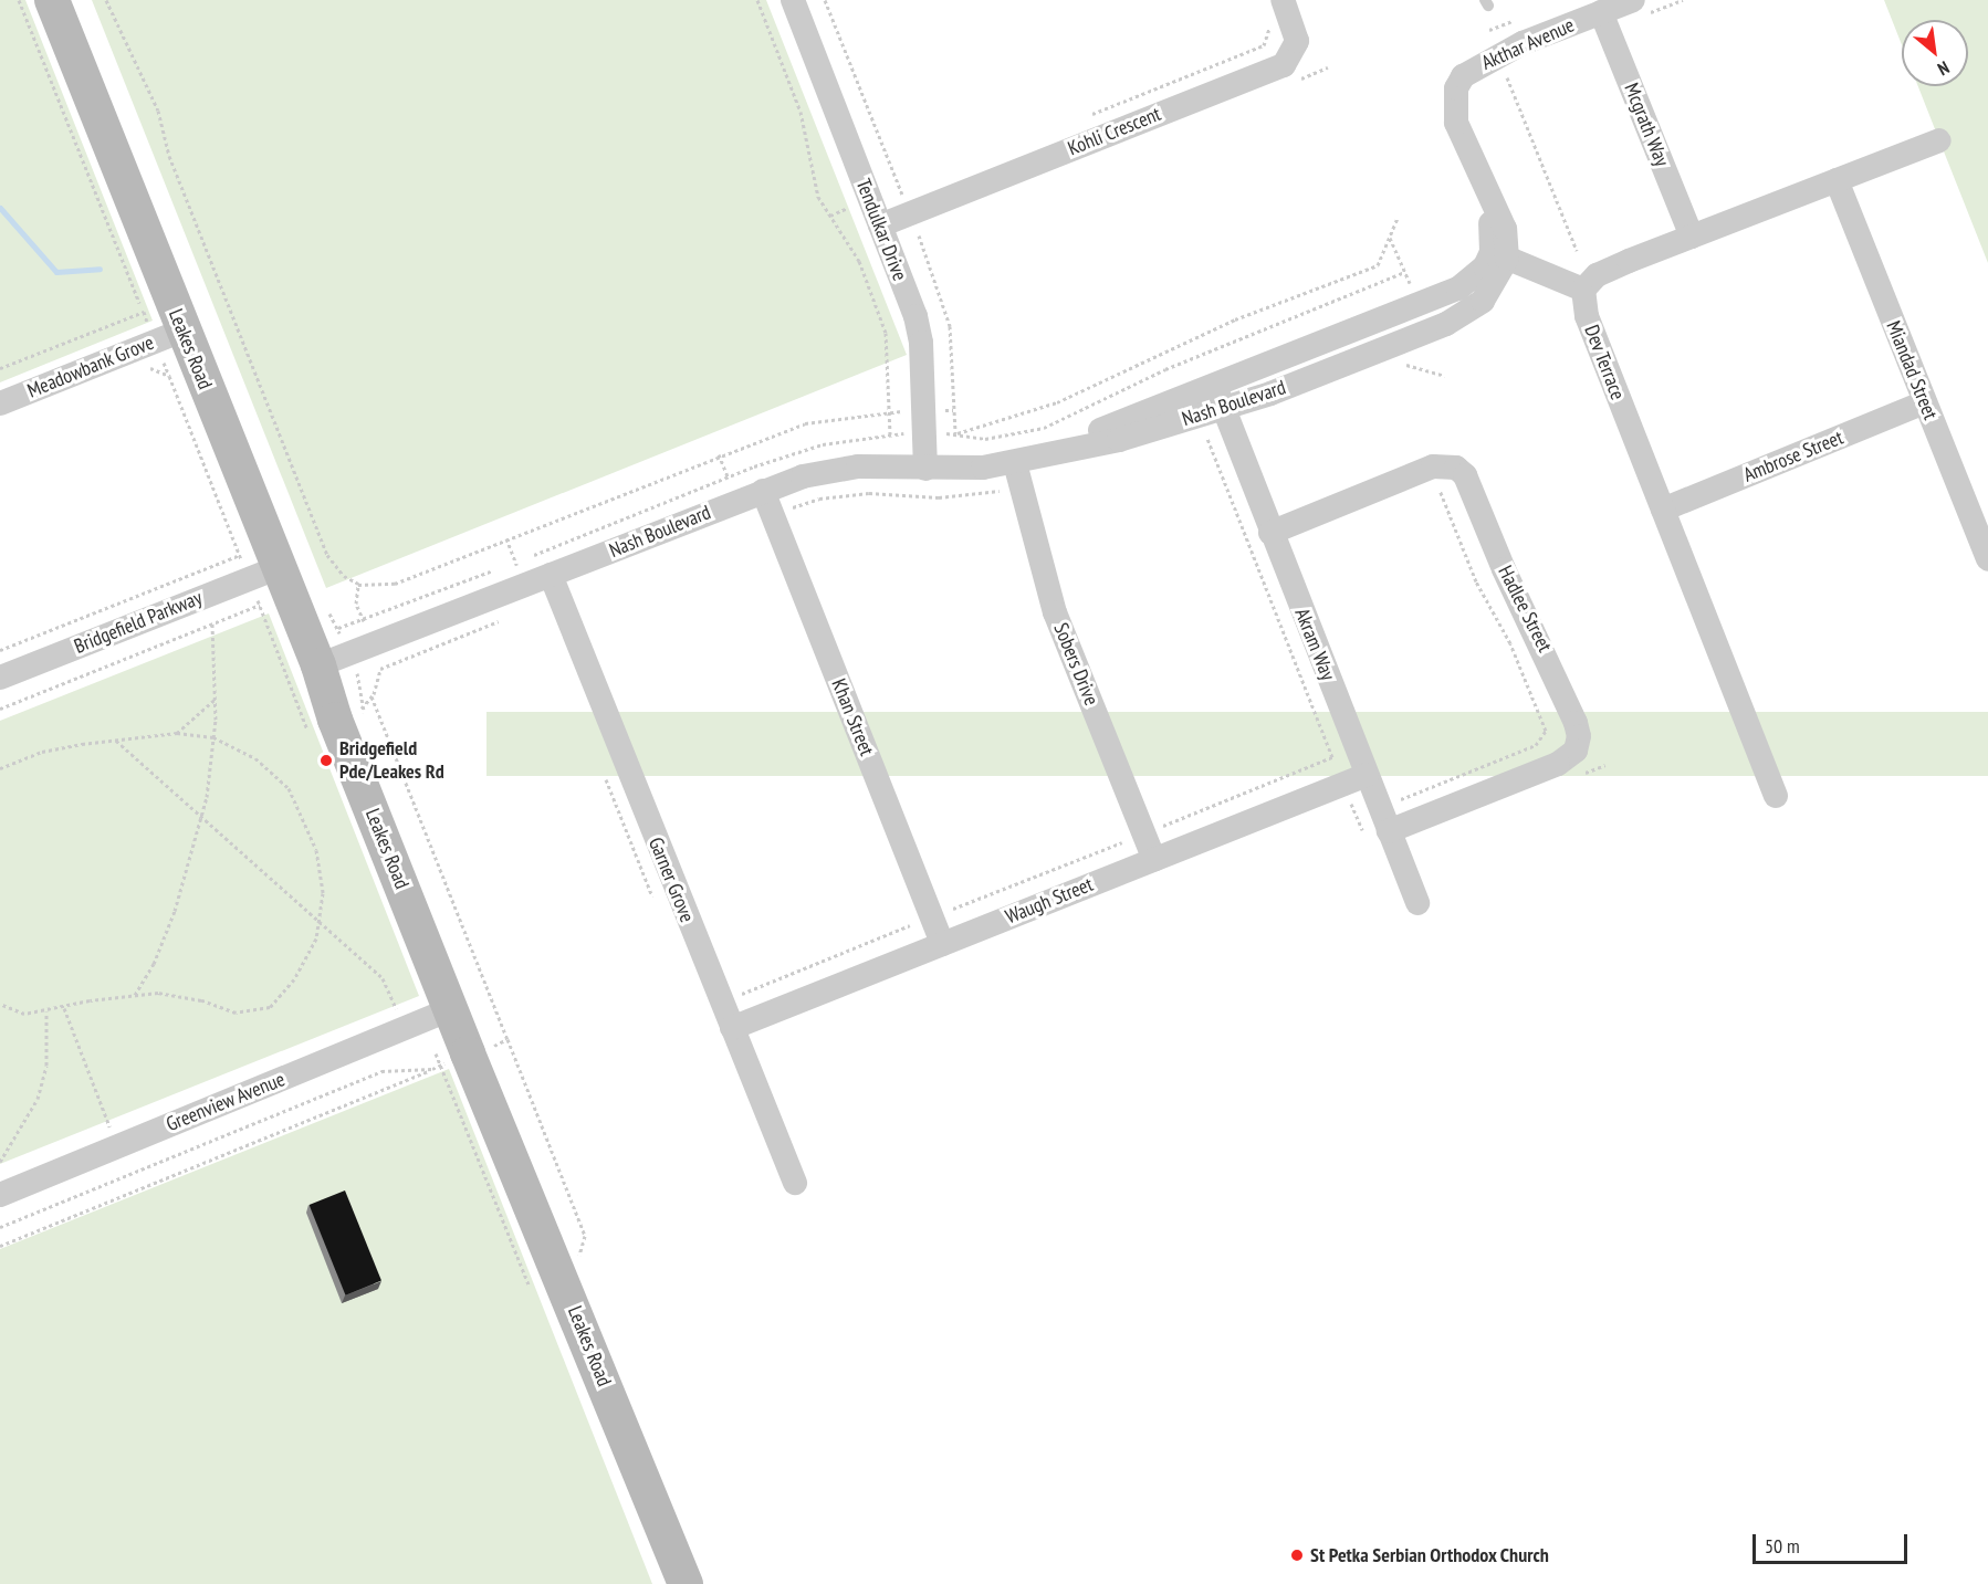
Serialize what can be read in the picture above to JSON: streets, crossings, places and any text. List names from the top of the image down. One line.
{"streets":{"street":["Akthar Avenue","Mcgrath Way","Kohli Crescent","Tendulkar Drive","Leakes Road","Dev Terrace","Meadowbank Grove","Miandad Street","Nash Boulevard","Ambrose Street","Hadlee Street","Bridgefield Parkway","Akram Way","Sobers Drive","Khan Street","Garner Grove","Waugh Street","Greenview Avenue"]},"crossings":[["Akthar Avenue","Mcgrath Way"],["Akthar Avenue","Nash Boulevard"],["Kohli Crescent","Tendulkar Drive"],["Tendulkar Drive","Nash Boulevard"],["Leakes Road","Meadowbank Grove"],["Leakes Road","Nash Boulevard"],["Leakes Road","Bridgefield Parkway"],["Leakes Road","Greenview Avenue"],["Dev Terrace","Ambrose Street"],["Miandad Street","Ambrose Street"],["Nash Boulevard","Akram Way"],["Nash Boulevard","Sobers Drive"],["Nash Boulevard","Khan Street"],["Nash Boulevard","Garner Grove"],["Hadlee Street","Akram Way"],["Akram Way","Waugh Street"],["Sobers Drive","Waugh Street"],["Khan Street","Waugh Street"],["Garner Grove","Waugh Street"]],"places":["Bridgefield Pde/Leakes Rd","St Petka Serbian Orthodox Church"],"scale_bar":"50 m","north":"bottom right"}
